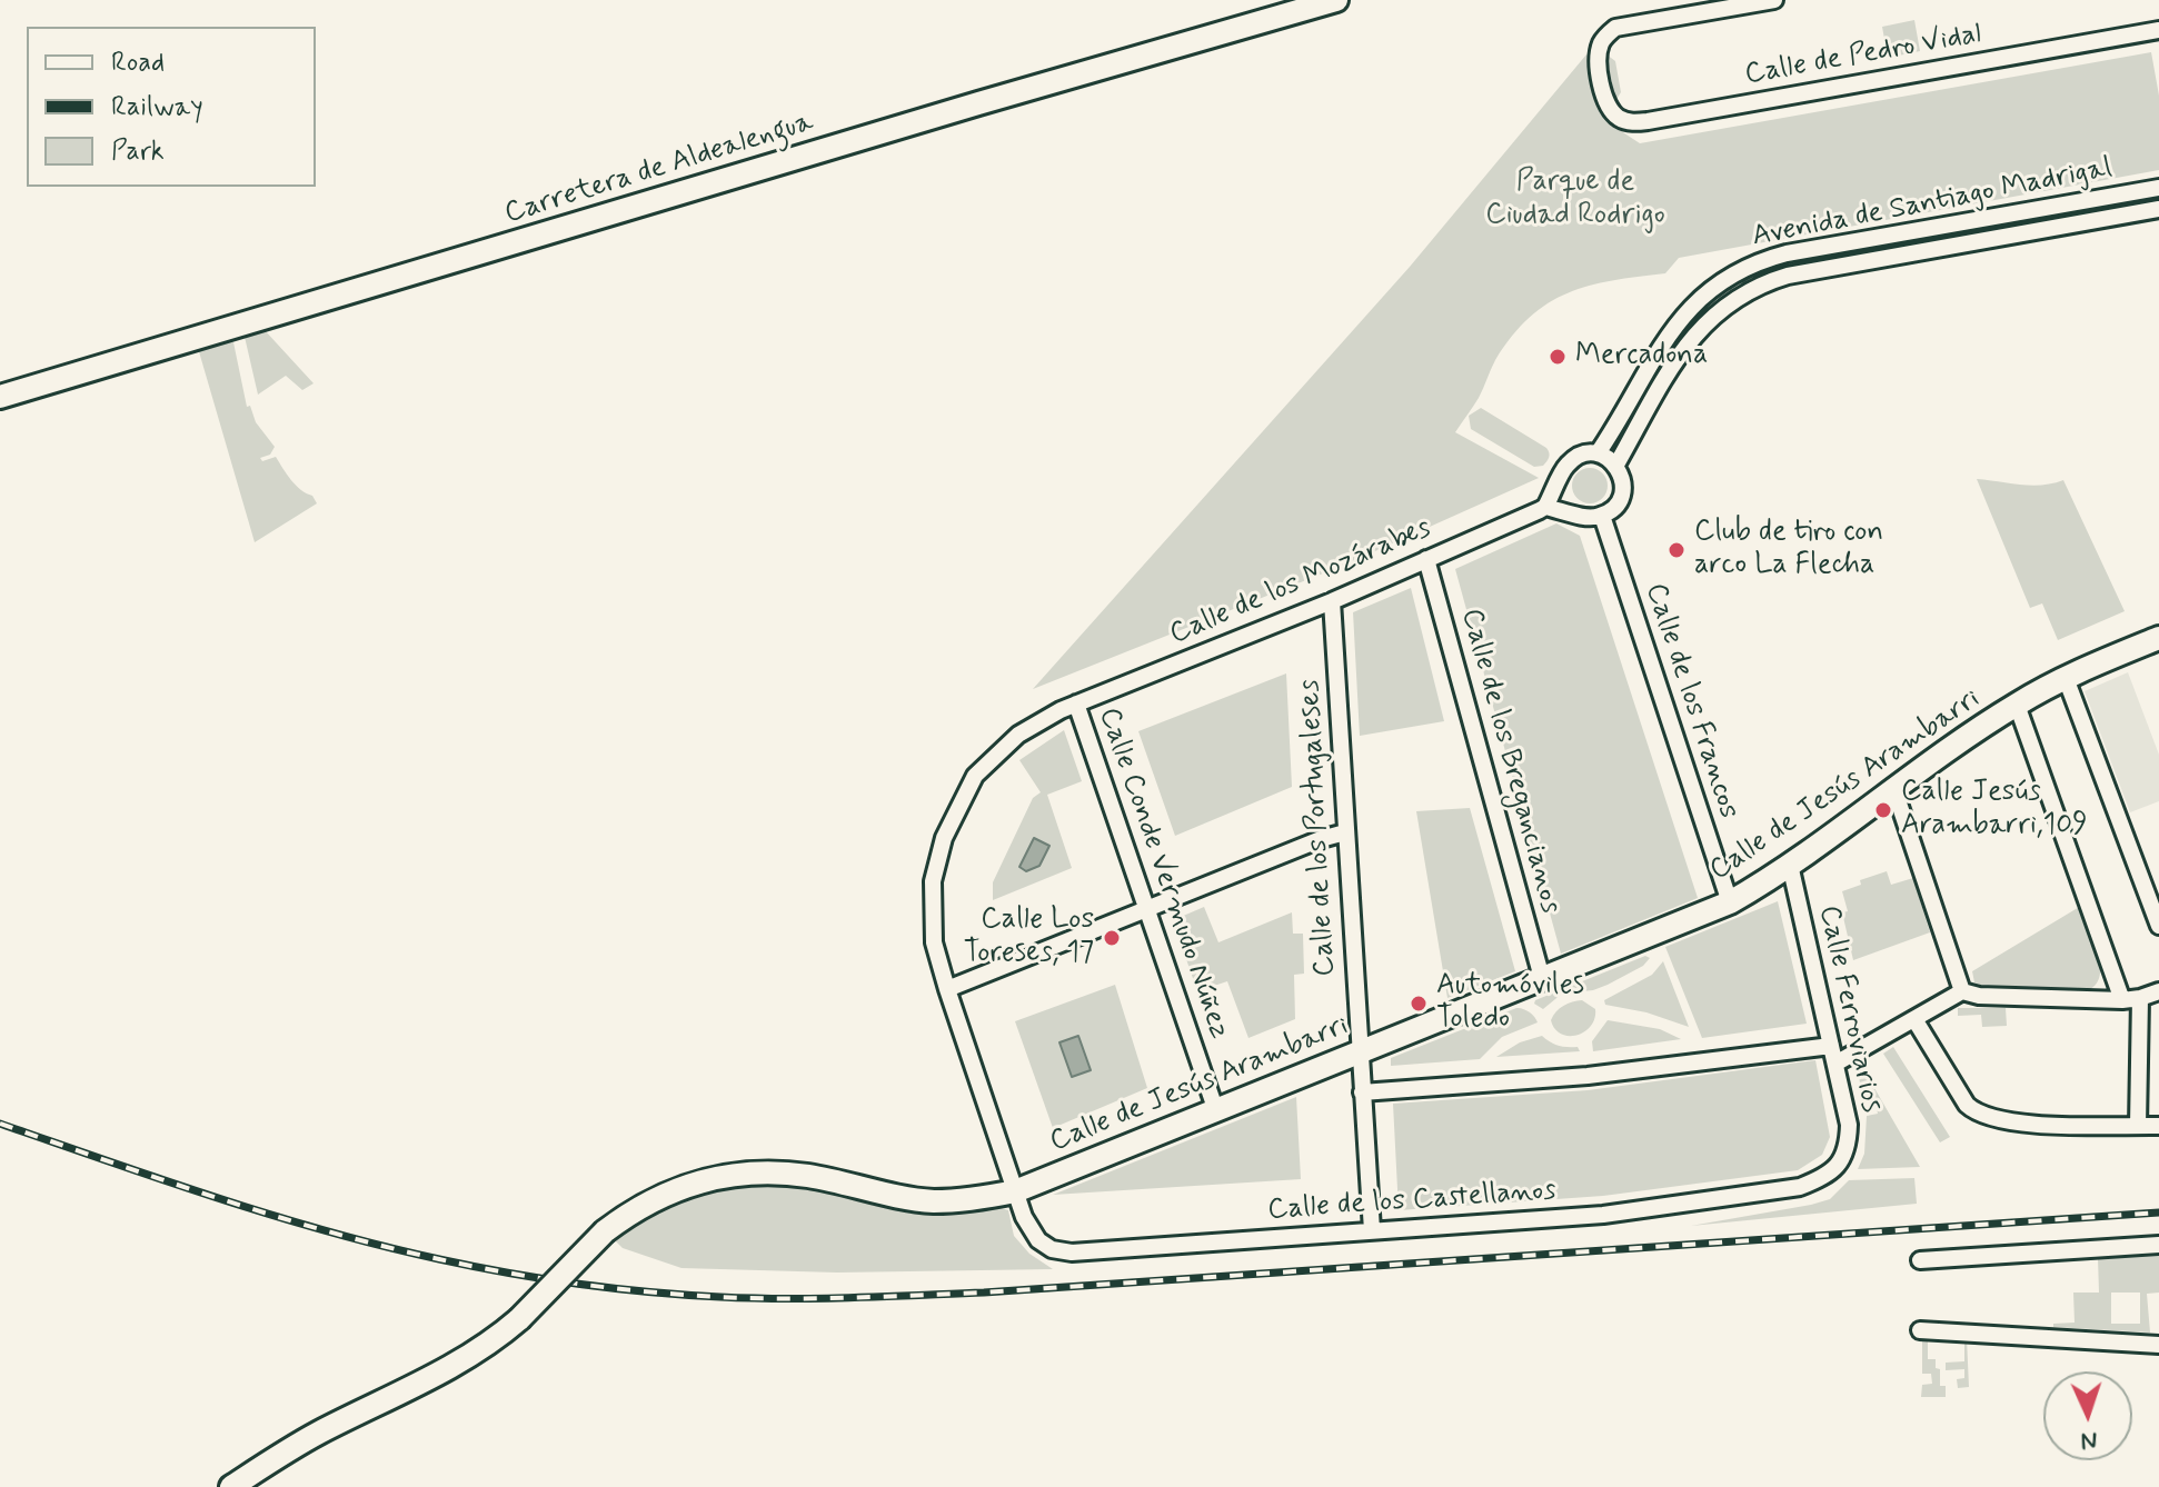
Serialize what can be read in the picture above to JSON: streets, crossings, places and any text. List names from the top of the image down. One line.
{"streets":{"street":["Calle de Pedro Vidal","Carretera de Aldealengua","Avenida de Santiago Madrigal","Calle de los Mozárabes","Calle de los Francos","Calle de los Bregancianos","Calle de Jesús Arambarri","Calle de los Portugaleses","Calle Conde Vermudo Núñez","Calle Ferroviarios","Calle de los Castellanos"]},"crossings":[["Avenida de Santiago Madrigal","Calle de los Francos"],["Calle de los Mozárabes","Calle de los Bregancianos"],["Calle de los Mozárabes","Calle de los Portugaleses"],["Calle de los Mozárabes","Calle Conde Vermudo Núñez"],["Calle de los Mozárabes","Calle de los Castellanos"],["Calle de los Francos","Calle de Jesús Arambarri"],["Calle de los Bregancianos","Calle de Jesús Arambarri"],["Calle de Jesús Arambarri","Calle de los Portugaleses"],["Calle de Jesús Arambarri","Calle Conde Vermudo Núñez"],["Calle de Jesús Arambarri","Calle Ferroviarios"],["Calle de Jesús Arambarri","Calle de los Castellanos"],["Calle de los Portugaleses","Calle de los Castellanos"],["Calle Ferroviarios","Calle de los Castellanos"]],"parks":["Parque de Ciudad Rodrigo"],"places":["Mercadona","Club de tiro con arco La Flecha","Calle Jesús Arambarri,109","Calle Los Toreses, 17","Automóviles Toledo"],"legend":["Road","Railway","Park"],"north":"bottom"}
